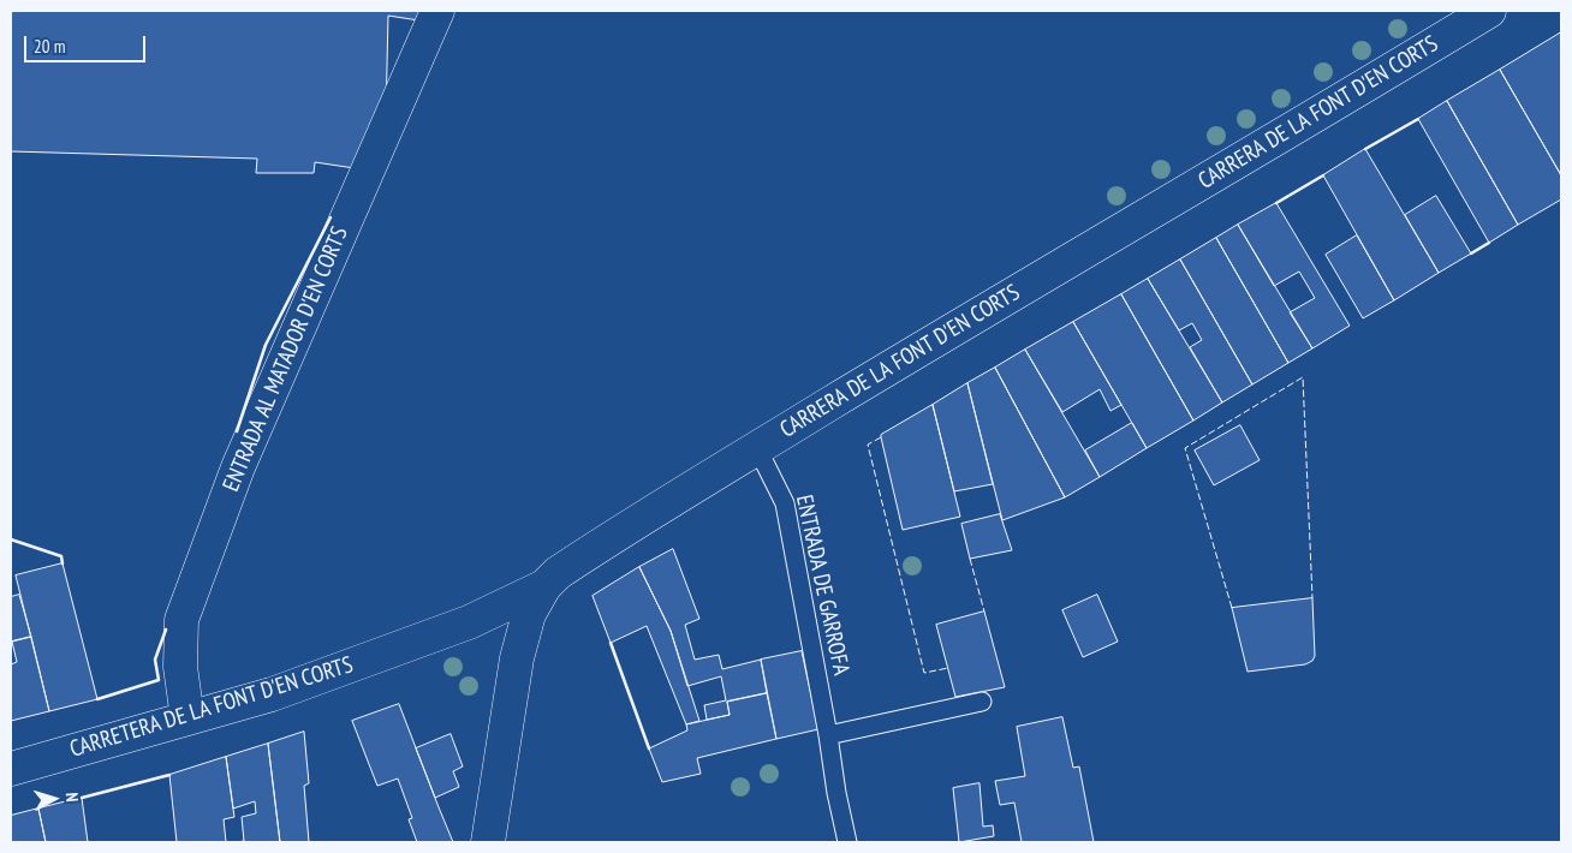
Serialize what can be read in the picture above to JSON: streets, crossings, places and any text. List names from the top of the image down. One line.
{"streets":{"street":["CARRERA DE LA FONT D'EN CORTS","ENTRADA AL MATADOR D'EN CORTS","CARRETERA DE LA FONT D'EN CORTS"],"lane":["ENTRADA DE GARROFA"]},"crossings":[["CARRERA DE LA FONT D'EN CORTS","ENTRADA DE GARROFA"],["CARRERA DE LA FONT D'EN CORTS","CARRETERA DE LA FONT D'EN CORTS"],["ENTRADA AL MATADOR D'EN CORTS","CARRETERA DE LA FONT D'EN CORTS"]],"scale_bar":"20 m","north":"right"}
